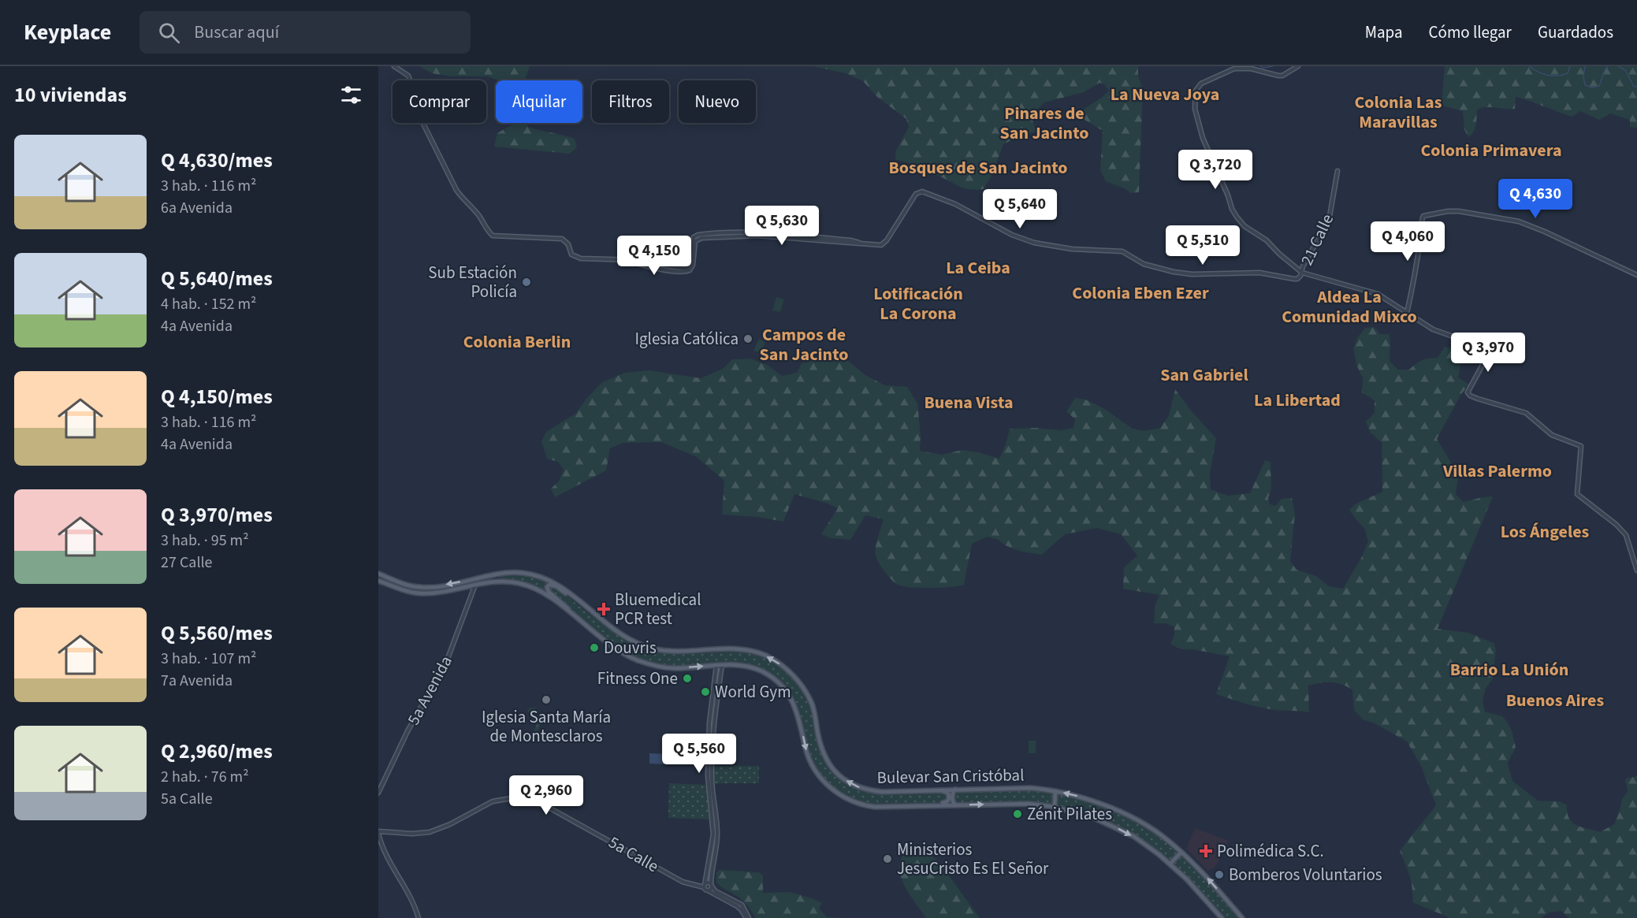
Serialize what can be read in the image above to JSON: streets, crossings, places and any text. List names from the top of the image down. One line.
{"streets":{"main road":["Bulevar San Cristóbal"],"street":["21 Calle","5a Avenida","5a Calle"]},"crossings":[["5a Avenida","Bulevar San Cristóbal"]],"districts":["La Nueva Joya","Colonia Las Maravillas","Pinares de San Jacinto","Colonia Primavera","Bosques de San Jacinto","La Ceiba","Colonia Eben Ezer","Lotificación La Corona","Aldea La Comunidad Mixco","Campos de San Jacinto","Colonia Berlin","San Gabriel","La Libertad","Buena Vista","Villas Palermo","Los Ángeles","Barrio La Unión","Buenos Aires"],"places":{"other":["Sub Estación Policía","Iglesia Católica","Douvris","Fitness One","World Gym","Iglesia Santa María de Montesclaros","Zénit Pilates","Ministerios JesuCristo Es El Señor","Bomberos Voluntarios"],"health":["Bluemedical PCR test","Polimédica S.C."]},"page":{"header":"Keyplace","search":"Buscar aquí","nav":["Mapa","Cómo llegar","Guardados"],"heading":"10 viviendas","chip":["Comprar","Alquilar","Filtros","Nuevo"],"list":[{"name":"Q 4,630/mes","note":"3 hab. · 116 m² · 6a Avenida"},{"name":"Q 5,640/mes","note":"4 hab. · 152 m² · 4a Avenida"},{"name":"Q 4,150/mes","note":"3 hab. · 116 m² · 4a Avenida"},{"name":"Q 3,970/mes","note":"3 hab. · 95 m² · 27 Calle"},{"name":"Q 5,560/mes","note":"3 hab. · 107 m² · 7a Avenida"},{"name":"Q 2,960/mes","note":"2 hab. · 76 m² · 5a Calle"}],"price":["Q 3,720","Q 4,630","Q 5,640","Q 5,630","Q 4,060","Q 5,510","Q 4,150","Q 3,970","Q 5,560","Q 2,960"]}}
